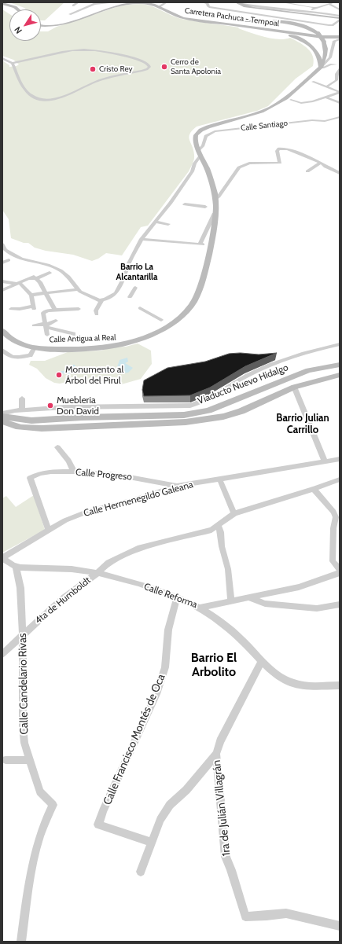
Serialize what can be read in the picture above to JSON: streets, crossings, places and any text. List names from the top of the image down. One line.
{"streets":{"main road":["Carretera Pachuca - Tempoal","Calle Antigua al Real","Viaducto Nuevo Hidalgo"],"street":["Calle Santiago","Calle Progreso","Calle Hermenegildo Galeana","Calle Reforma","4ta de Humboldt","Calle Candelario Rivas","Calle Francisco Montés de Oca","1ra de Julián Villagrán"]},"crossings":[["Calle Santiago","Calle Antigua al Real"],["Calle Progreso","Calle Hermenegildo Galeana"],["Calle Hermenegildo Galeana","Calle Reforma"],["Calle Reforma","4ta de Humboldt"],["Calle Reforma","Calle Candelario Rivas"],["Calle Reforma","Calle Francisco Montés de Oca"],["4ta de Humboldt","Calle Candelario Rivas"]],"districts":["Barrio La Alcantarilla","Barrio Julian Carrillo","Barrio El Arbolito"],"places":["Cerro de Santa Apolonia","Cristo Rey","Monumento al Árbol del Pirul","Muebleria Don David"],"north":"bottom left"}
